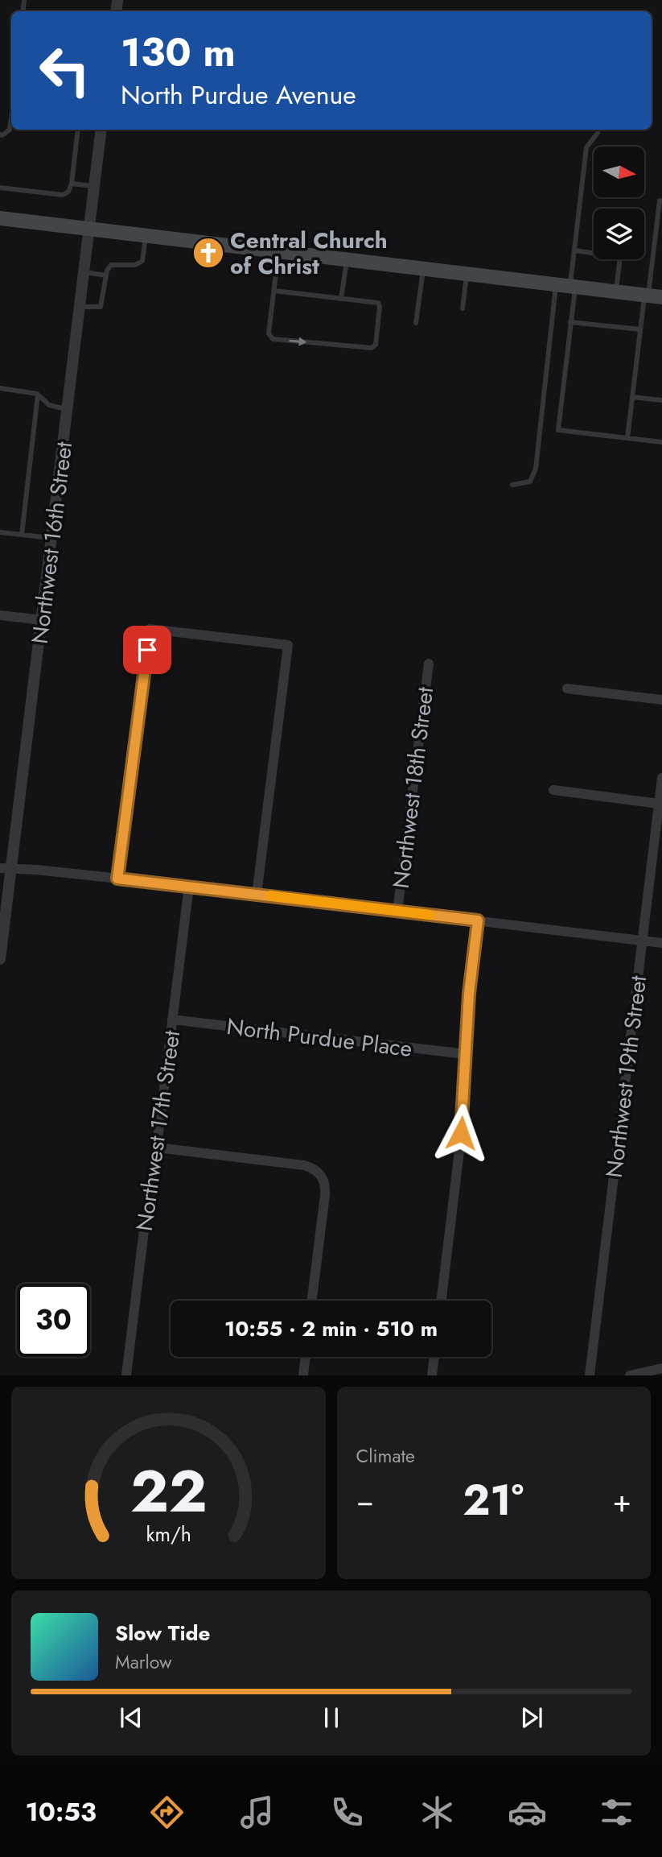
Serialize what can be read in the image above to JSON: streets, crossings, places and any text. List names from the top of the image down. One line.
{"streets":{"street":["Northwest 16th Street","Northwest 18th Street","North Purdue Place","Northwest 19th Street","Northwest 17th Street"]},"crossings":[["North Purdue Place","Northwest 17th Street"]],"places":{"church":["Central Church of Christ"]},"north":"right","page":{"turn":["130 m","North Purdue Avenue"],"limit":"30","trip":"10:55 · 2 min · 510 m","tile":"Climate","heat":["−","21°","+"],"song":["Slow Tide","Marlow"],"tabs":"10:53","gauge":["22","km/h"]}}
